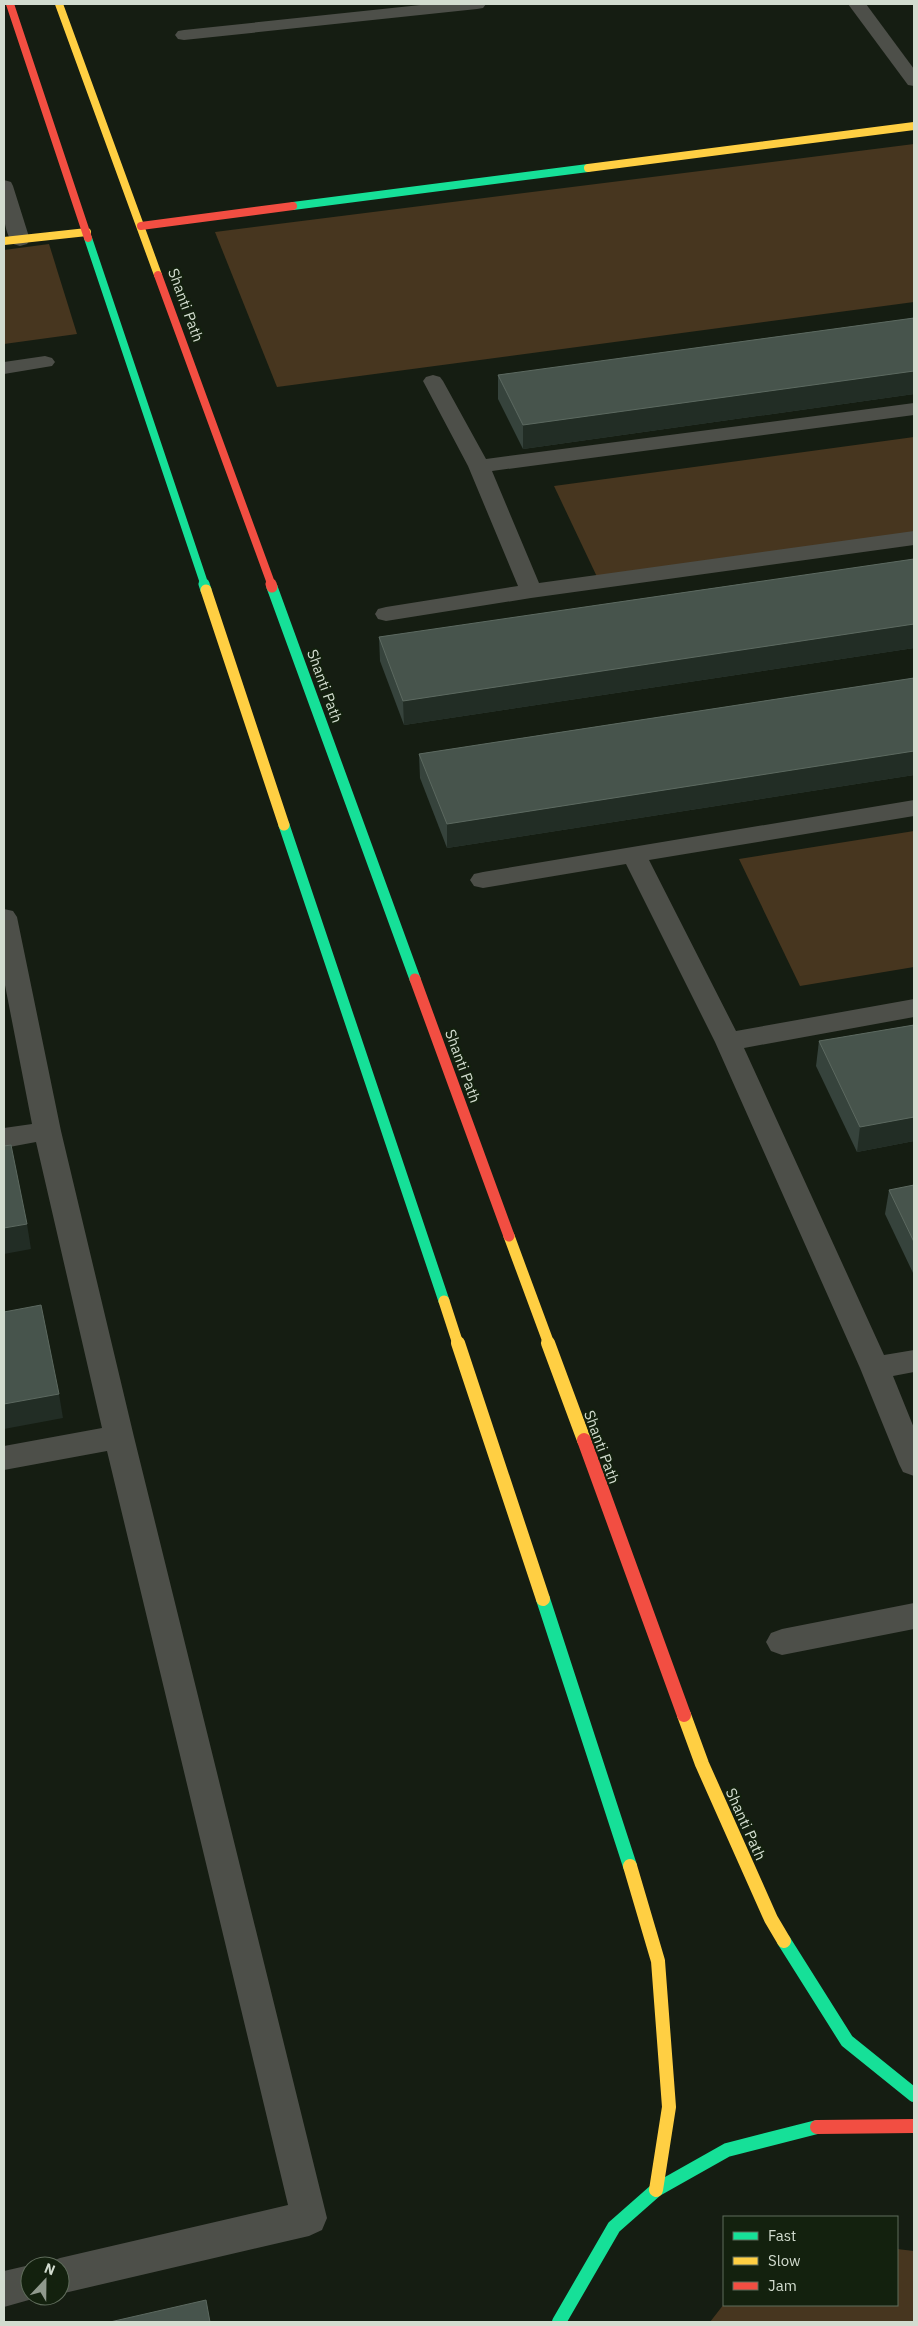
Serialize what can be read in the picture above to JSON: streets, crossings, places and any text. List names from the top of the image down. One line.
{"streets":{"main road":["Shanti Path"]},"legend":["Fast","Slow","Jam"],"north":"top"}
